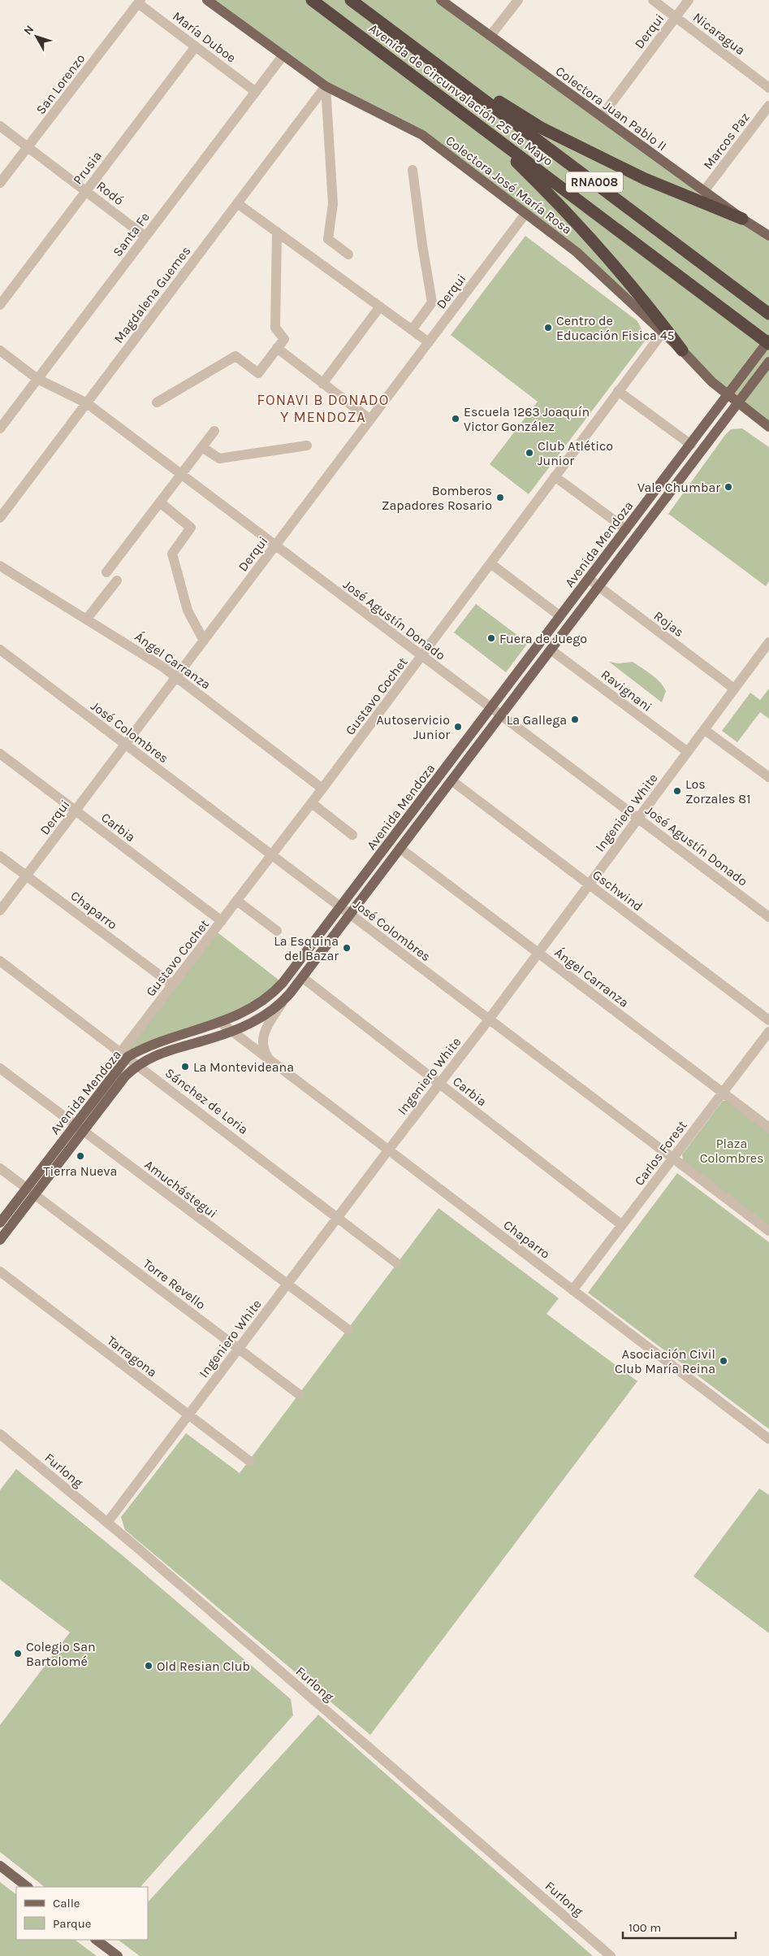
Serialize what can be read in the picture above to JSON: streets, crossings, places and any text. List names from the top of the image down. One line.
{"streets":{"highway":["Avenida de Circunvalación 25 de Mayo","RNA008"],"main road":["Colectora Juan Pablo II","Colectora José María Rosa","Avenida Mendoza"],"street":["Derqui","Nicaragua","María Duboe","San Lorenzo","Marcos Paz","Prusia","Rodó","Santa Fe","Magdalena Guemes","José Agustín Donado","Rojas","Ángel Carranza","Ravignani","Gustavo Cochet","José Colombres","Ingeniero White","Carbia","Gschwind","Chaparro","Sánchez de Loria","Carlos Forest","Amuchástegui","Torre Revello","Tarragona","Furlong"]},"crossings":[["Derqui","Nicaragua"],["Derqui","Colectora Juan Pablo II"],["Derqui","Colectora José María Rosa"],["Derqui","José Agustín Donado"],["Derqui","Ángel Carranza"],["Derqui","José Colombres"],["Derqui","Carbia"],["Derqui","Chaparro"],["María Duboe","San Lorenzo"],["María Duboe","Prusia"],["María Duboe","Santa Fe"],["San Lorenzo","Rodó"],["Colectora Juan Pablo II","Marcos Paz"],["Prusia","Rodó"],["Colectora José María Rosa","Santa Fe"],["Colectora José María Rosa","Magdalena Guemes"],["Colectora José María Rosa","Avenida Mendoza"],["Colectora José María Rosa","Gustavo Cochet"],["Rodó","Santa Fe"],["Santa Fe","José Agustín Donado"],["Magdalena Guemes","José Agustín Donado"],["Avenida Mendoza","José Agustín Donado"],["Avenida Mendoza","Rojas"],["Avenida Mendoza","Ángel Carranza"],["Avenida Mendoza","Ravignani"],["Avenida Mendoza","Gustavo Cochet"],["Avenida Mendoza","José Colombres"],["Avenida Mendoza","Carbia"],["Avenida Mendoza","Gschwind"],["Avenida Mendoza","Chaparro"],["Avenida Mendoza","Sánchez de Loria"],["Avenida Mendoza","Amuchástegui"],["Avenida Mendoza","Torre Revello"],["José Agustín Donado","Gustavo Cochet"],["José Agustín Donado","Ingeniero White"],["Rojas","Ingeniero White"],["Ángel Carranza","Gustavo Cochet"],["Ángel Carranza","Ingeniero White"],["Ángel Carranza","Carlos Forest"],["Ravignani","Ingeniero White"],["Gustavo Cochet","José Colombres"],["Gustavo Cochet","Carbia"],["Gustavo Cochet","Chaparro"],["Gustavo Cochet","Sánchez de Loria"],["José Colombres","Ingeniero White"],["José Colombres","Carlos Forest"],["Ingeniero White","Carbia"],["Ingeniero White","Gschwind"],["Ingeniero White","Chaparro"],["Ingeniero White","Sánchez de Loria"],["Ingeniero White","Amuchástegui"],["Ingeniero White","Torre Revello"],["Ingeniero White","Tarragona"],["Ingeniero White","Furlong"],["Carbia","Carlos Forest"],["Chaparro","Carlos Forest"]],"districts":["FONAVI B DONADO Y MENDOZA"],"parks":["Plaza Colombres"],"places":["Centro de Educación Fisica 45","Escuela 1263 Joaquín Victor González","Club Atlético Junior","Vale Chumbar","Bomberos Zapadores Rosario","Fuera de Juego","La Gallega","Autoservicio Junior","Los Zorzales 81","La Esquina del Bazar","La Montevideana","Tierra Nueva","Asociación Civil Club María Reina","Colegio San Bartolomé","Old Resian Club"],"legend":["Calle","Parque"],"scale_bar":"100 m","north":"top left"}
